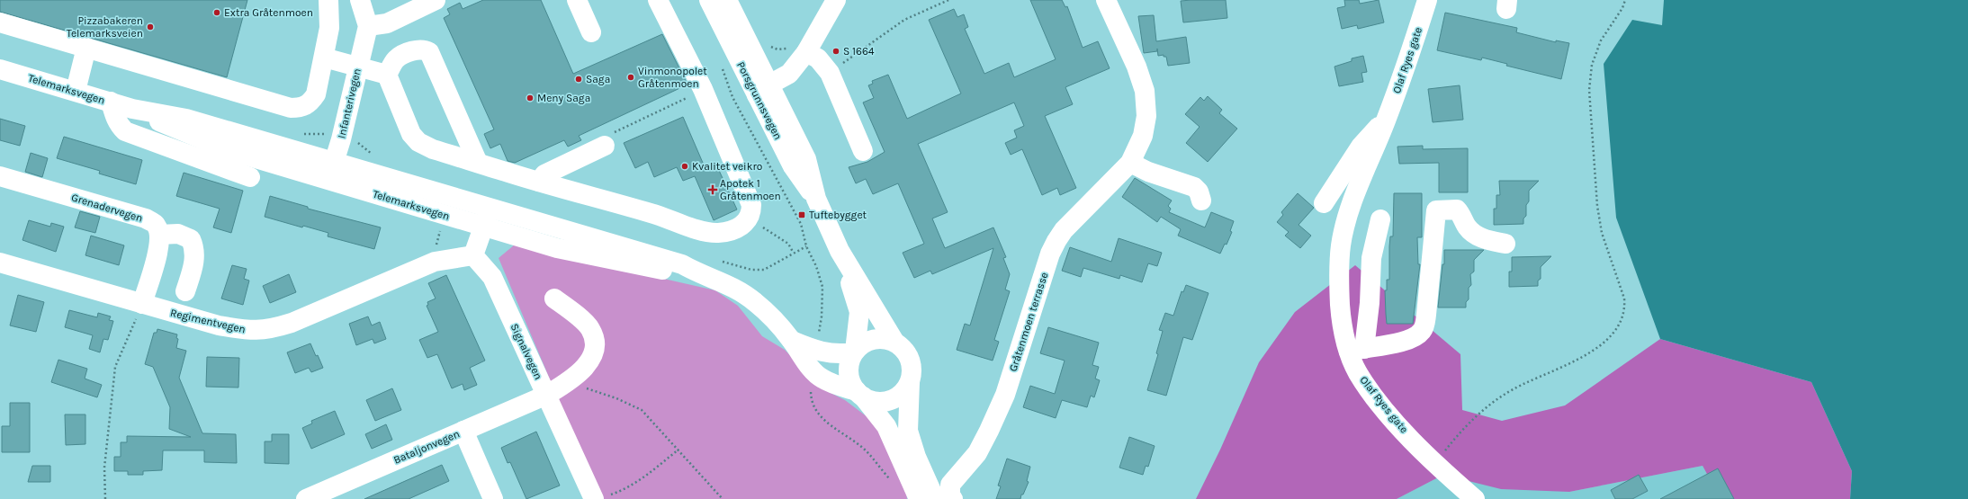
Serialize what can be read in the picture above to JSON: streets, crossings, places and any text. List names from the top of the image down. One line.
{"streets":{"main road":["Olaf Ryes gate","Telemarksvegen","Porsgrunnsvegen","Infanterivegen","Grenadervegen","Regimentvegen","Gråtenmoen terrasse","Signalvegen","Bataljonvegen"]},"crossings":[["Telemarksvegen","Porsgrunnsvegen"],["Telemarksvegen","Infanterivegen"],["Porsgrunnsvegen","Gråtenmoen terrasse"],["Regimentvegen","Signalvegen"],["Signalvegen","Bataljonvegen"]],"places":{"other":["Extra Gråtenmoen","Pizzabakeren Telemarksveien","S 1664","Vinmonopolet Gråtenmoen","Saga","Meny Saga","Kvalitet veikro"],"health":["Apotek 1 Gråtenmoen"],"transit":["Tuftebygget"]}}
